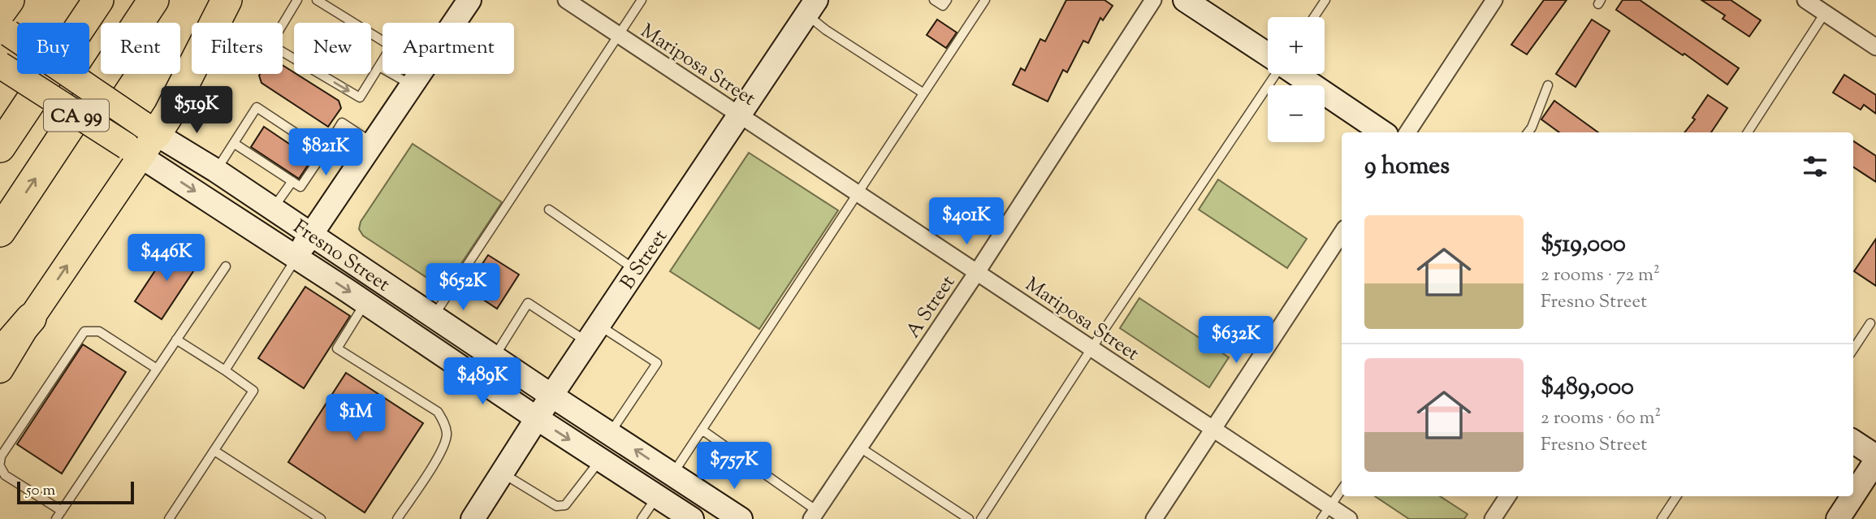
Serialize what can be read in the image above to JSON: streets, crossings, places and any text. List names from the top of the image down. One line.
{"streets":{"highway":["CA 99"],"main road":["Fresno Street","B Street"],"street":["Mariposa Street","A Street"]},"crossings":[["Mariposa Street","B Street"],["Mariposa Street","A Street"],["Fresno Street","B Street"]],"scale_bar":"50 m","page":{"map_buttons":["+","−"],"chip":["Buy","Rent","Filters","New","Apartment"],"price":["$519K","$821K","$401K","$446K","$652K","$632K","$489K","$1M","$757K"],"heading":"9 homes","list":[{"name":"$519,000","note":"2 rooms · 72 m² · Fresno Street"},{"name":"$489,000","note":"2 rooms · 60 m² · Fresno Street"}],"scale":"50 m"}}
